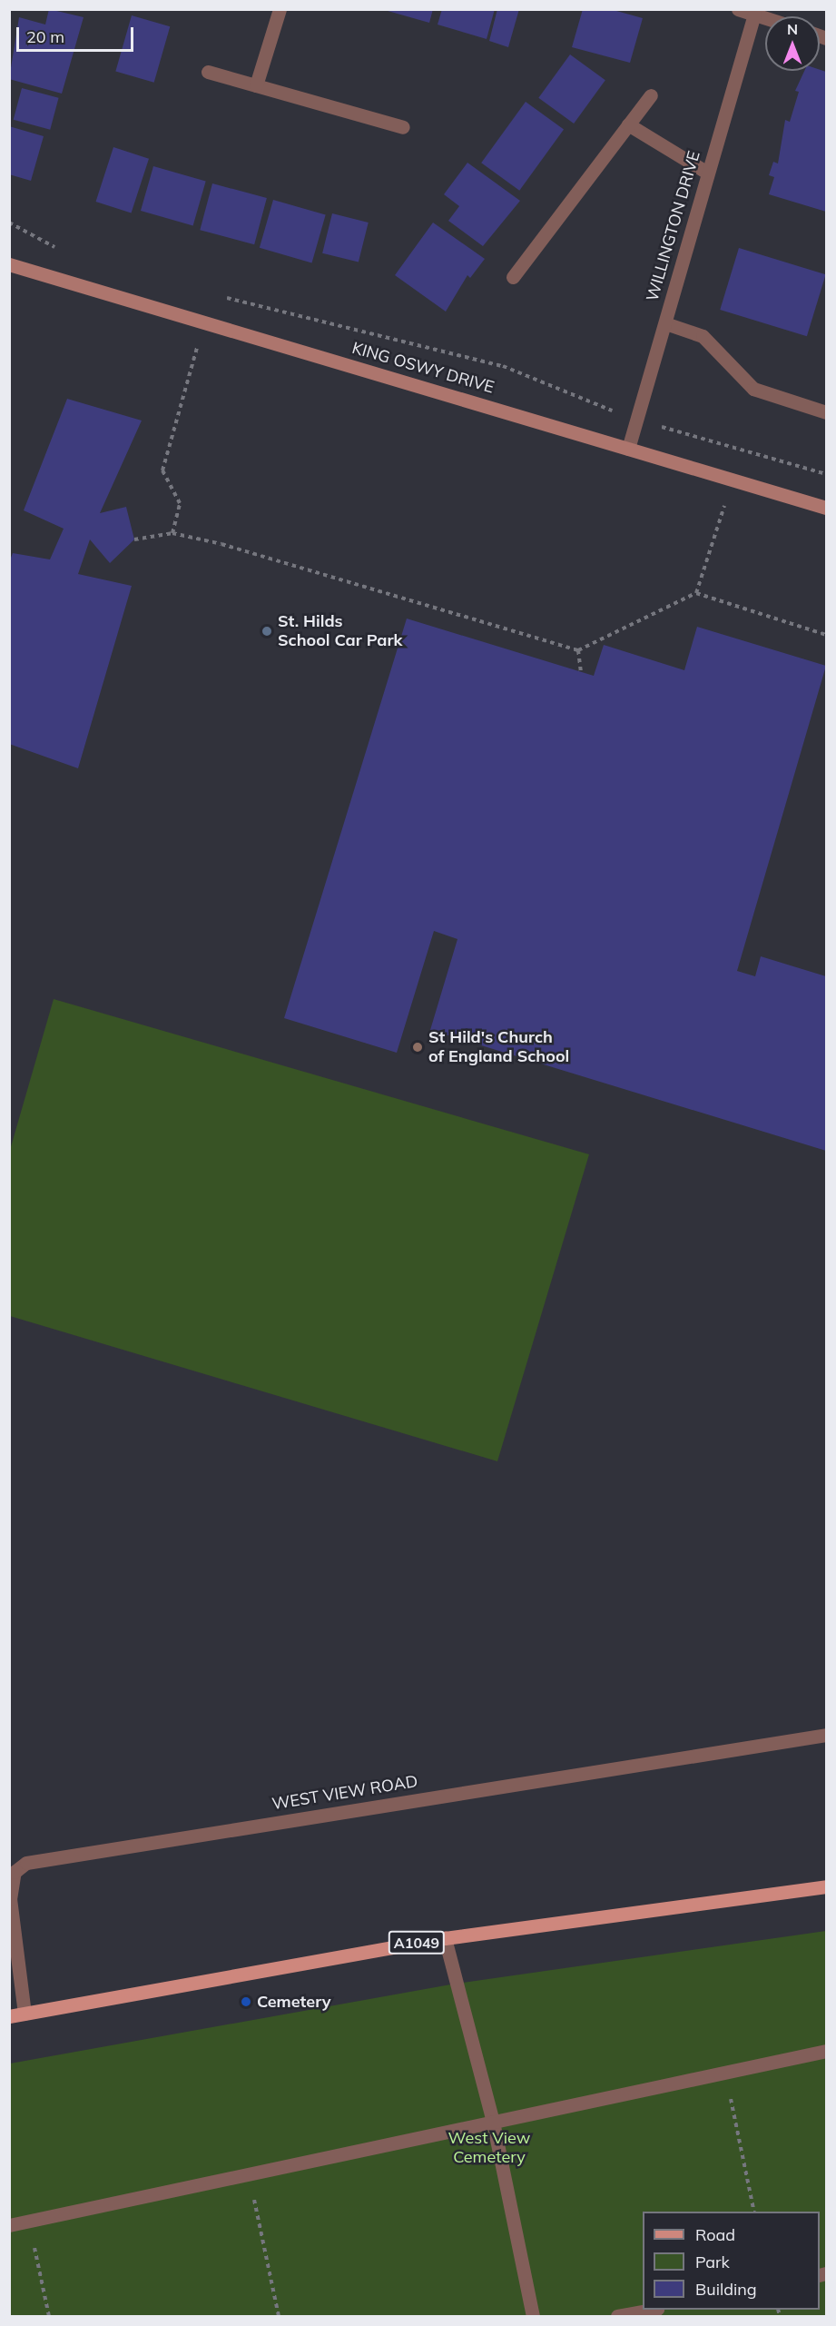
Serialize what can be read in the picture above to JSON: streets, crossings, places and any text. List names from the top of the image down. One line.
{"streets":{"main road":["A1049"],"street":["WILLINGTON DRIVE","KING OSWY DRIVE","WEST VIEW ROAD"]},"crossings":[["WILLINGTON DRIVE","KING OSWY DRIVE"],["WEST VIEW ROAD","A1049"]],"parks":["West View Cemetery"],"places":["St. Hilds School Car Park","St Hild's Church of England School","Cemetery"],"legend":["Road","Park","Building"],"scale_bar":"20 m","north":"top"}
